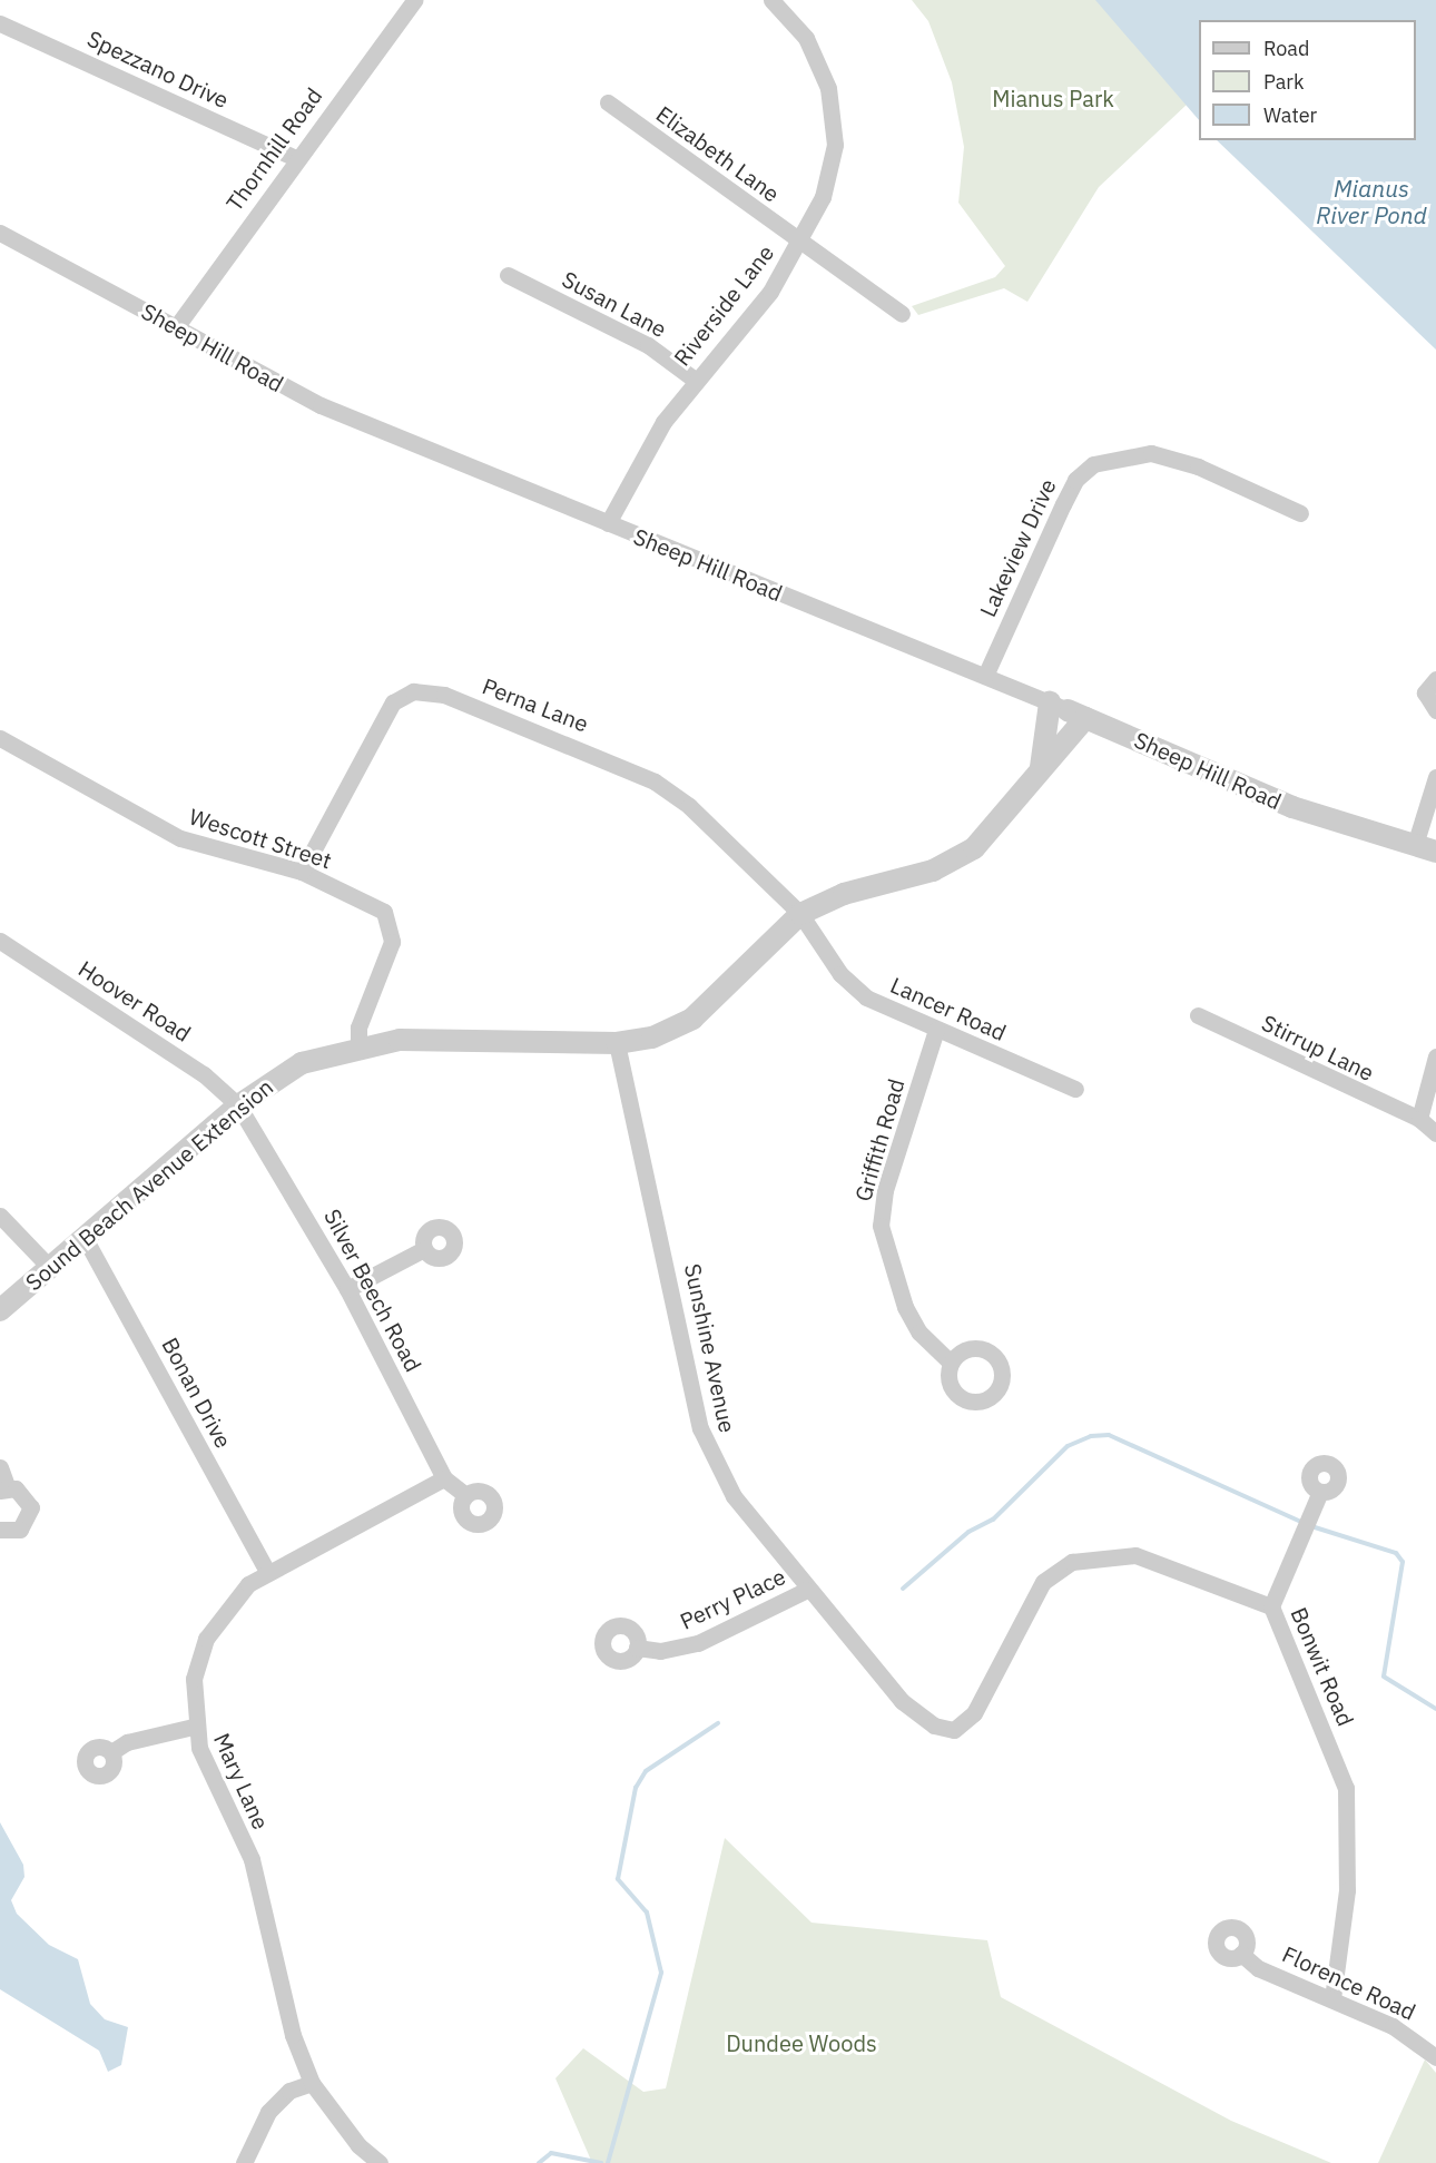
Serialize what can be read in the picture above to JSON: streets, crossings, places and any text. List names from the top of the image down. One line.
{"streets":{"street":["Spezzano Drive","Thornhill Road","Elizabeth Lane","Susan Lane","Riverside Lane","Sheep Hill Road","Lakeview Drive","Perna Lane","Wescott Street","Hoover Road","Lancer Road","Stirrup Lane","Griffith Road","Sound Beach Avenue Extension","Silver Beech Road","Sunshine Avenue","Bonan Drive","Perry Place","Bonwit Road","Mary Lane","Florence Road"]},"crossings":[["Spezzano Drive","Thornhill Road"],["Thornhill Road","Sheep Hill Road"],["Elizabeth Lane","Riverside Lane"],["Susan Lane","Riverside Lane"],["Riverside Lane","Sheep Hill Road"],["Sheep Hill Road","Lakeview Drive"],["Sheep Hill Road","Sound Beach Avenue Extension"],["Perna Lane","Wescott Street"],["Perna Lane","Lancer Road"],["Perna Lane","Sound Beach Avenue Extension"],["Wescott Street","Sound Beach Avenue Extension"],["Hoover Road","Sound Beach Avenue Extension"],["Hoover Road","Silver Beech Road"],["Lancer Road","Griffith Road"],["Lancer Road","Sound Beach Avenue Extension"],["Sound Beach Avenue Extension","Silver Beech Road"],["Sound Beach Avenue Extension","Sunshine Avenue"],["Sound Beach Avenue Extension","Bonan Drive"],["Silver Beech Road","Mary Lane"],["Sunshine Avenue","Perry Place"],["Sunshine Avenue","Bonwit Road"],["Bonan Drive","Mary Lane"],["Bonwit Road","Florence Road"]],"water":["Mianus River Pond"],"parks":["Mianus Park","Dundee Woods"],"legend":["Road","Park","Water"]}
